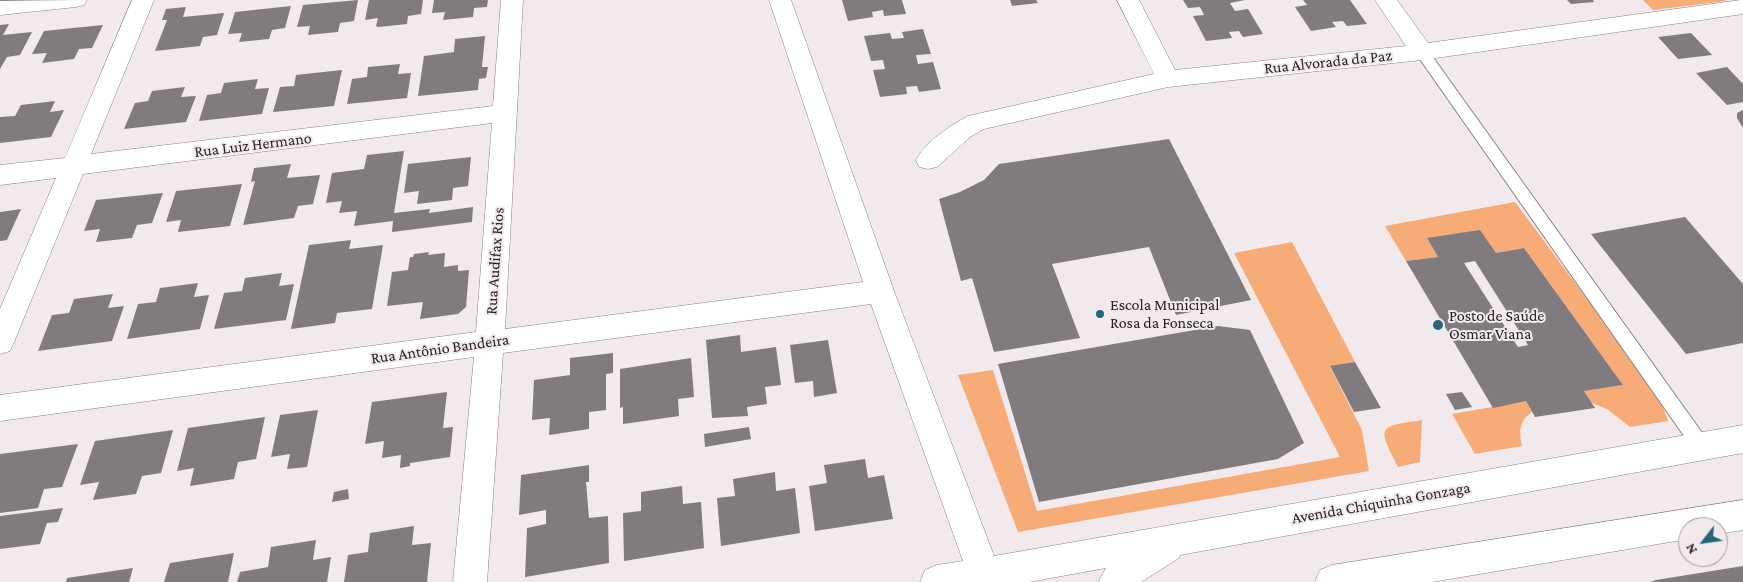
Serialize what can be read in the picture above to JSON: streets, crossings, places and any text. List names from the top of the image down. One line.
{"streets":{"street":["Rua Alvorada da Paz","Rua Luiz Hermano","Rua Audifax Rios","Rua Antônio Bandeira","Avenida Chiquinha Gonzaga"]},"crossings":[["Rua Luiz Hermano","Rua Audifax Rios"],["Rua Audifax Rios","Rua Antônio Bandeira"]],"places":["Escola Municipal Rosa da Fonseca","Posto de Saúde Osmar Viana"],"north":"bottom left"}
